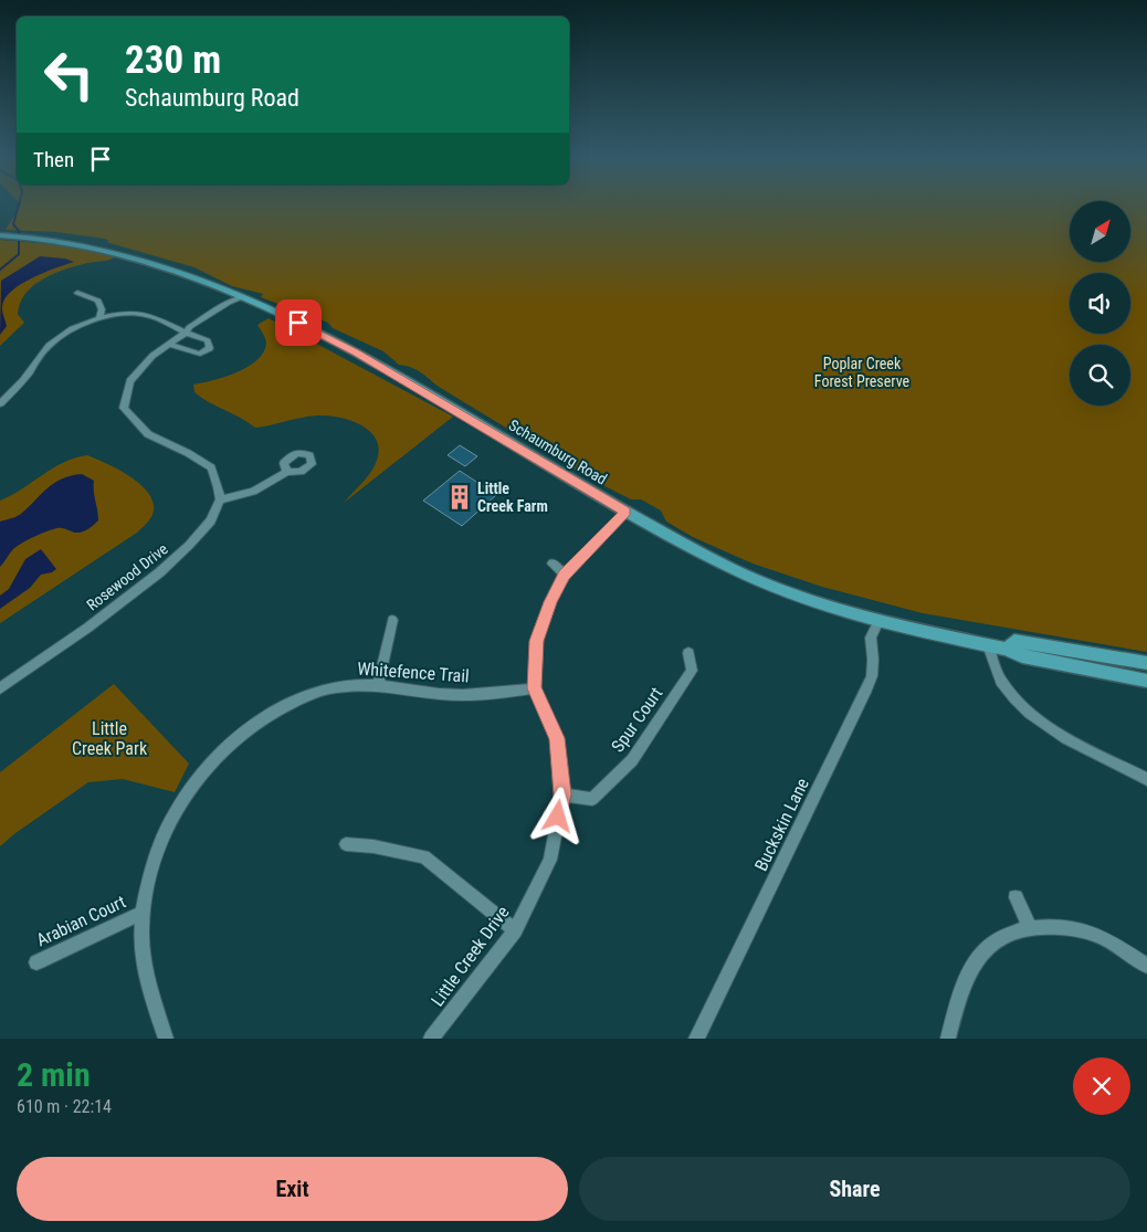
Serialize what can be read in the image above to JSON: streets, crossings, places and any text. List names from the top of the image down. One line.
{"streets":{"main road":["Schaumburg Road"],"street":["Rosewood Drive","Whitefence Trail","Spur Court","Buckskin Lane","Arabian Court","Little Creek Drive"]},"crossings":[["Schaumburg Road","Buckskin Lane"],["Schaumburg Road","Little Creek Drive"],["Whitefence Trail","Arabian Court"],["Whitefence Trail","Little Creek Drive"],["Spur Court","Little Creek Drive"]],"parks":["Poplar Creek Forest Preserve","Little Creek Park"],"places":{"building":["Little Creek Farm"]},"north":"top right","page":{"turn":["230 m","Schaumburg Road"],"then":"Then","heading":["2 min","610 m · 22:14"],"buttons":["Exit","Share"]}}
